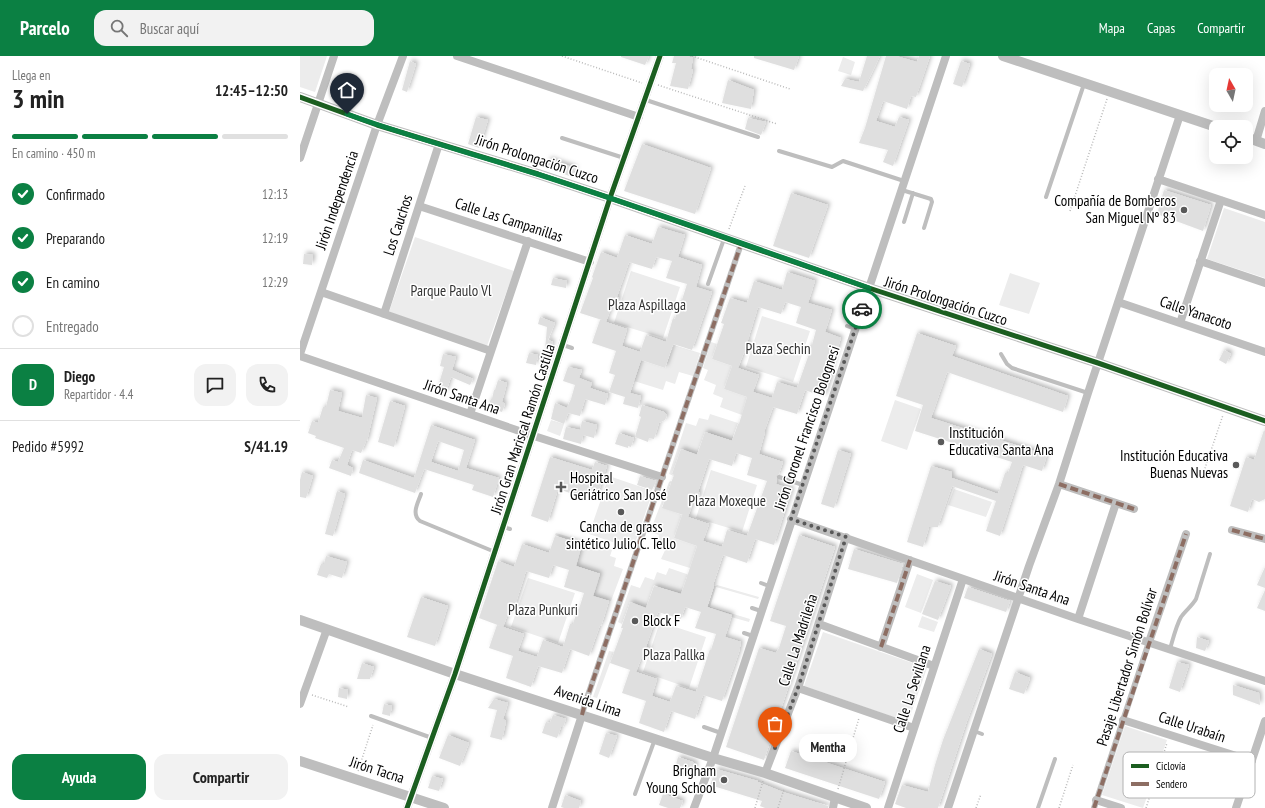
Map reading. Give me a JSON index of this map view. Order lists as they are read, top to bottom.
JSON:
{
  "streets": {
    "street": [
      "Jirón Prolongación Cuzco",
      "Jirón Independencia",
      "Calle Las Campanillas",
      "Los Cauchos",
      "Calle Yanacoto",
      "Jirón Santa Ana",
      "Jirón Coronel Francisco Bolognesi",
      "Jirón Gran Mariscal Ramón Castilla",
      "Calle La Madrileña",
      "Pasaje Libertador Simón Bolívar",
      "Calle La Sevillana",
      "Avenida Lima",
      "Calle Urabaín",
      "Jirón Tacna"
    ]
  },
  "crossings": [
    ["Jirón Prolongación Cuzco", "Jirón Independencia"],
    ["Jirón Prolongación Cuzco", "Los Cauchos"],
    ["Jirón Prolongación Cuzco", "Jirón Coronel Francisco Bolognesi"],
    ["Jirón Prolongación Cuzco", "Jirón Gran Mariscal Ramón Castilla"],
    ["Jirón Independencia", "Jirón Santa Ana"],
    ["Calle Las Campanillas", "Los Cauchos"],
    ["Calle Las Campanillas", "Jirón Gran Mariscal Ramón Castilla"],
    ["Jirón Santa Ana", "Jirón Coronel Francisco Bolognesi"],
    ["Jirón Santa Ana", "Jirón Gran Mariscal Ramón Castilla"],
    ["Jirón Santa Ana", "Calle La Madrileña"],
    ["Jirón Santa Ana", "Pasaje Libertador Simón Bolívar"],
    ["Jirón Santa Ana", "Calle La Sevillana"],
    ["Jirón Coronel Francisco Bolognesi", "Avenida Lima"],
    ["Jirón Gran Mariscal Ramón Castilla", "Avenida Lima"],
    ["Jirón Gran Mariscal Ramón Castilla", "Jirón Tacna"],
    ["Calle La Madrileña", "Avenida Lima"],
    ["Pasaje Libertador Simón Bolívar", "Calle Urabaín"]
  ],
  "parks": [
    "Parque Paulo Vl",
    "Plaza Aspillaga",
    "Plaza Sechin",
    "Plaza Moxeque",
    "Plaza Punkuri",
    "Plaza Pallka"
  ],
  "places": {
    "other": [
      "Compañía de Bomberos San Miguel Nº 83",
      "Institución Educativa Santa Ana",
      "Institución Educativa Buenas Nuevas",
      "Cancha de grass sintético Julio C. Tello",
      "Block F",
      "Mentha",
      "Brigham Young School"
    ],
    "health": ["Hospital Geriátrico San José"]
  },
  "legend": ["Ciclovía", "Sendero"],
  "north": "top",
  "page": {
    "header": "Parcelo",
    "search": "Buscar aquí",
    "nav": ["Mapa", "Capas", "Compartir"],
    "heading": ["3 min", "Llega en", "12:45–12:50"],
    "panel": [
      "Diego",
      "Repartidor · 4.4",
      "Pedido #5992",
      "S/41.19"
    ],
    "bar": "En camino · 450 m",
    "list": [
      ["Confirmado", "12:13"],
      ["Preparando", "12:19"],
      ["En camino", "12:29"],
      "Entregado"
    ],
    "round": "D",
    "bubble": "Mentha",
    "buttons": ["Ayuda", "Compartir"]
  }
}
